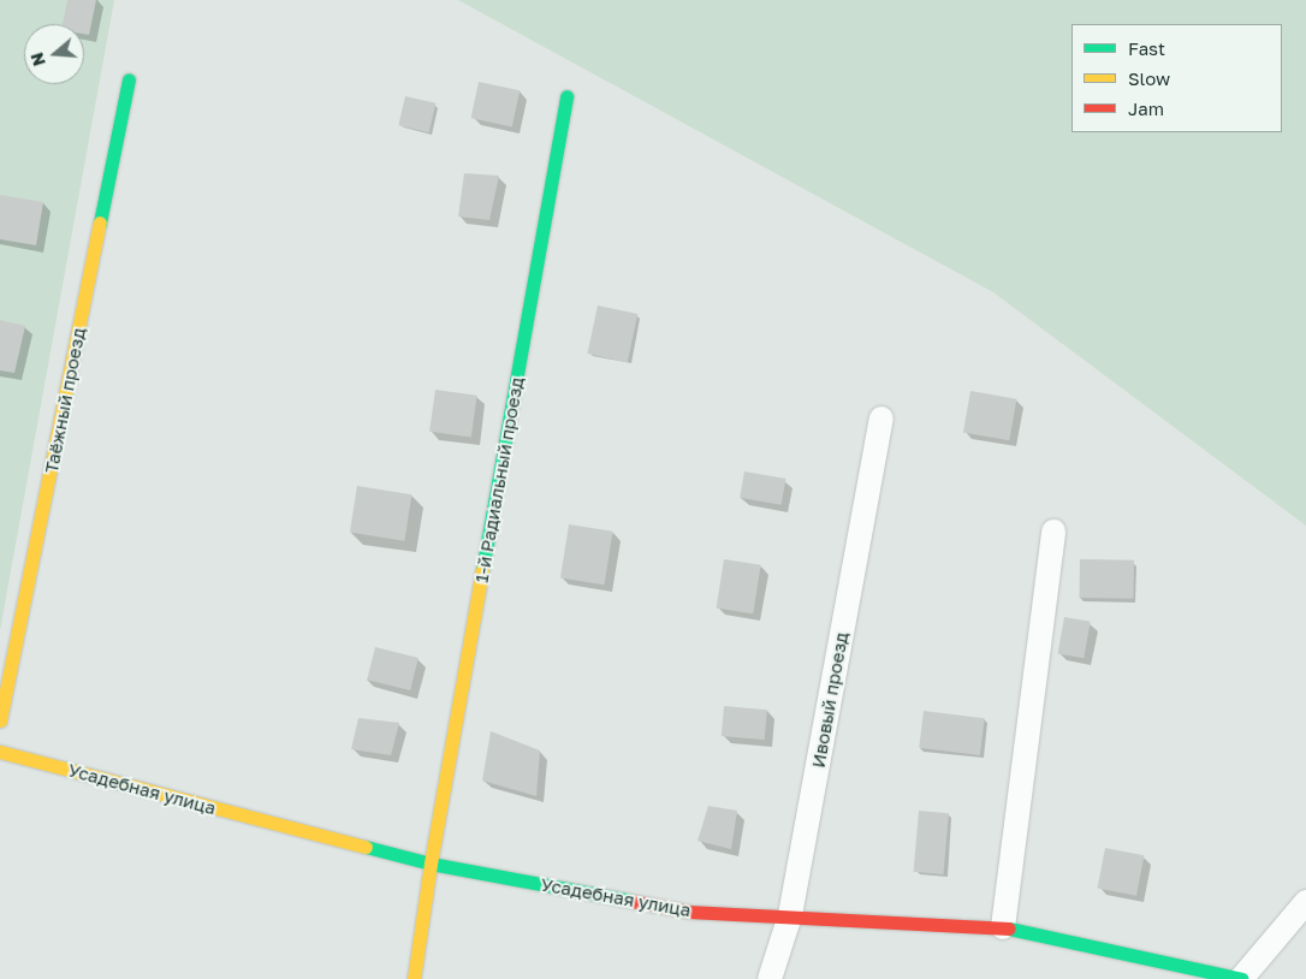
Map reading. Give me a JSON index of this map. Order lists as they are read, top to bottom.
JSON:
{
  "streets": {
    "street": [
      "Таёжный проезд",
      "1-й Радиальный проезд",
      "Ивовый проезд",
      "Усадебная улица"
    ]
  },
  "crossings": [
    ["1-й Радиальный проезд", "Усадебная улица"],
    ["Ивовый проезд", "Усадебная улица"]
  ],
  "legend": ["Fast", "Slow", "Jam"],
  "north": "left"
}
